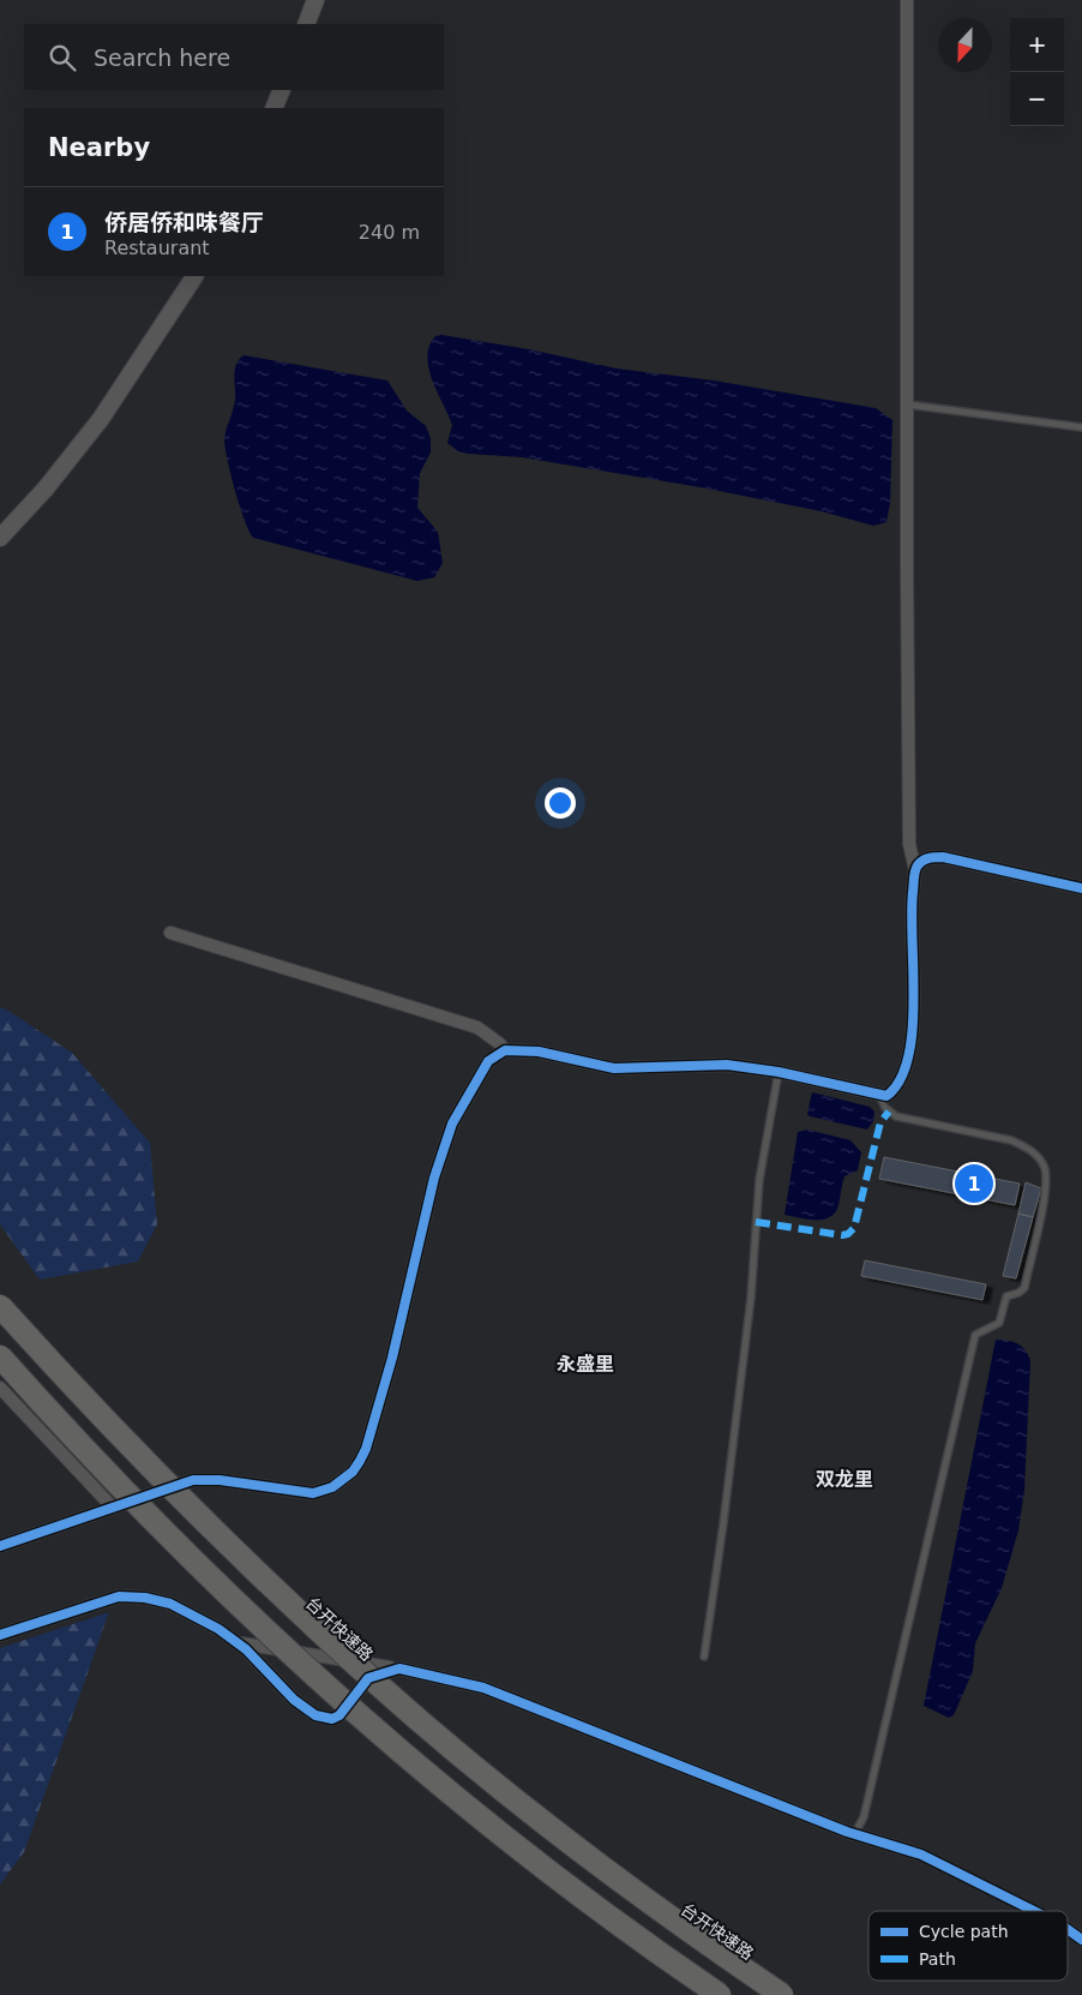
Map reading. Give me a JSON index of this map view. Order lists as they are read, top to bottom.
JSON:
{
  "streets": {
    "highway": ["台开快速路"]
  },
  "districts": ["永盛里", "双龙里"],
  "legend": ["Cycle path", "Path"],
  "north": "bottom",
  "page": {
    "map_buttons": ["+", "−"],
    "search": "Search here",
    "heading": "Nearby",
    "list": [
      {
        "mark": "1",
        "name": "侨居侨和味餐厅",
        "note": "Restaurant",
        "value": "240 m"
      }
    ],
    "pins": "1"
  }
}
